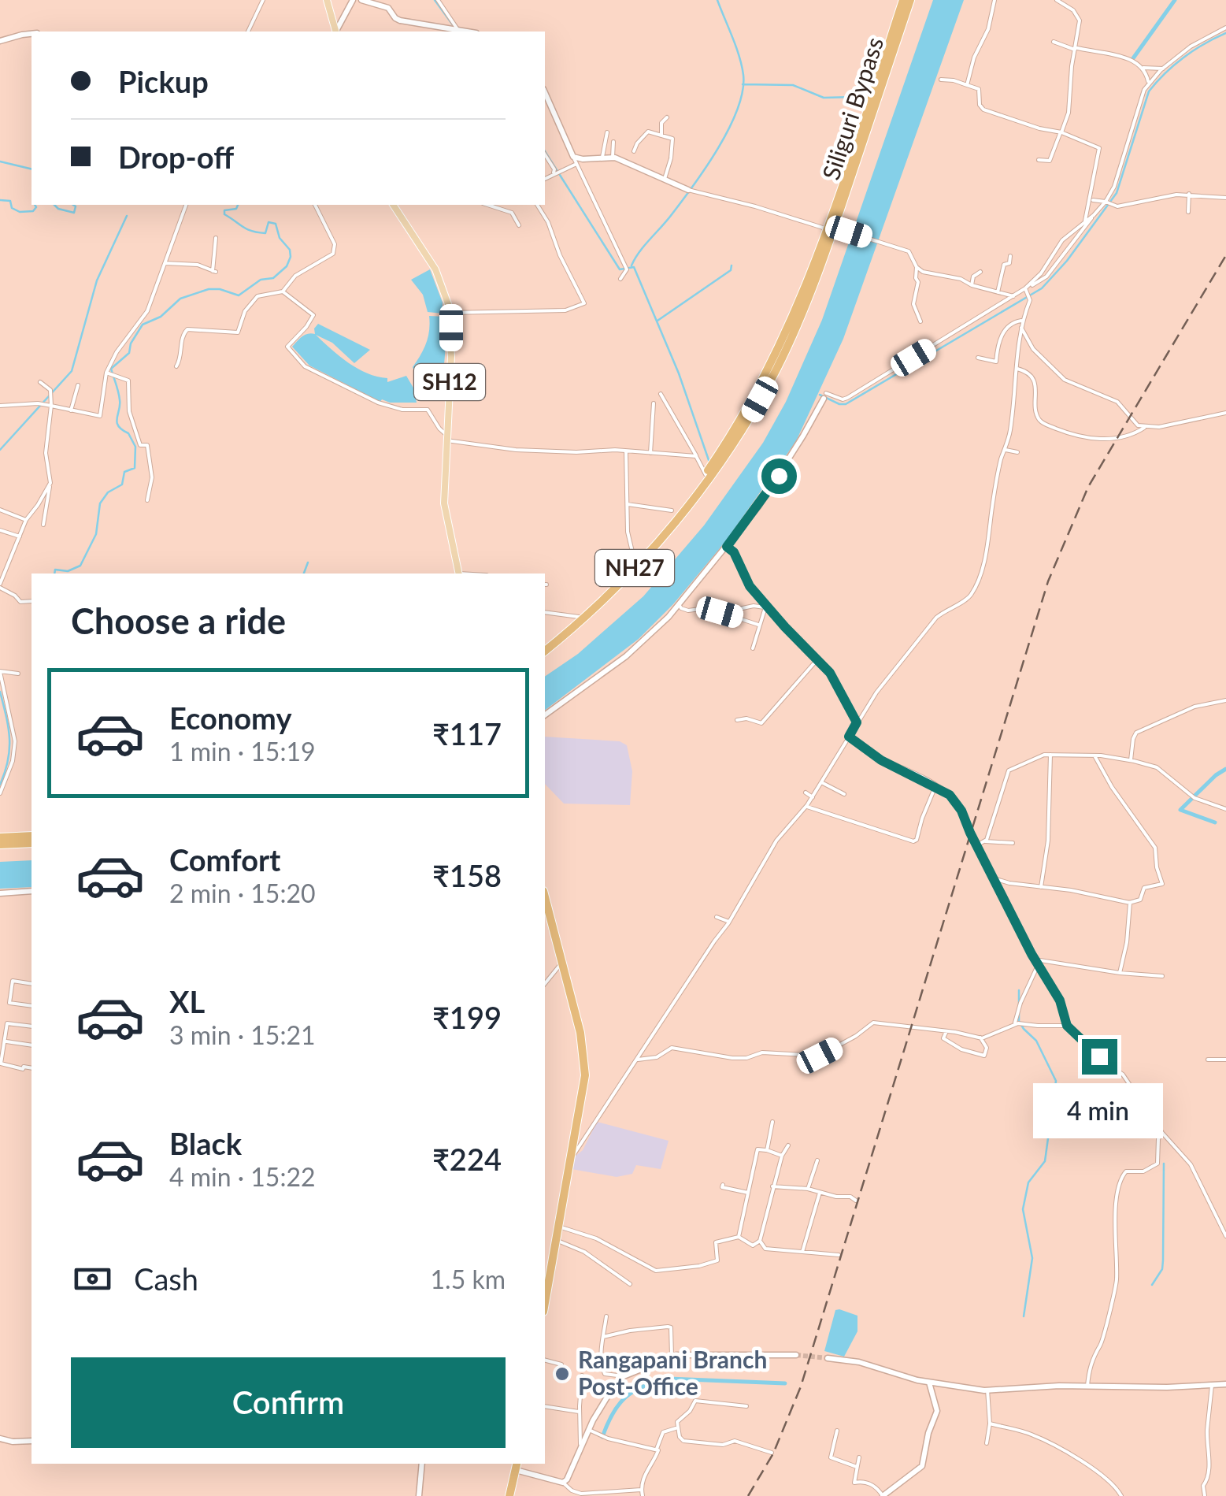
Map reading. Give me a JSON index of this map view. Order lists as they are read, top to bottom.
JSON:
{
  "streets": {
    "highway": ["Siliguri Bypass", "NH27"],
    "main road": ["SH12"]
  },
  "crossings": [
    ["Siliguri Bypass", "NH27"]
  ],
  "places": ["Rangapani Branch Post-Office"],
  "page": {
    "banner": ["Pickup", "Drop-off"],
    "heading": "Choose a ride",
    "list": [
      {
        "name": "Economy",
        "note": "1 min · 15:19",
        "value": "₹117"
      },
      {
        "name": "Comfort",
        "note": "2 min · 15:20",
        "value": "₹158"
      },
      {
        "name": "XL",
        "note": "3 min · 15:21",
        "value": "₹199"
      },
      {
        "name": "Black",
        "note": "4 min · 15:22",
        "value": "₹224"
      }
    ],
    "bubble": "4 min",
    "pay": ["Cash", "1.5 km"],
    "buttons": "Confirm"
  }
}
